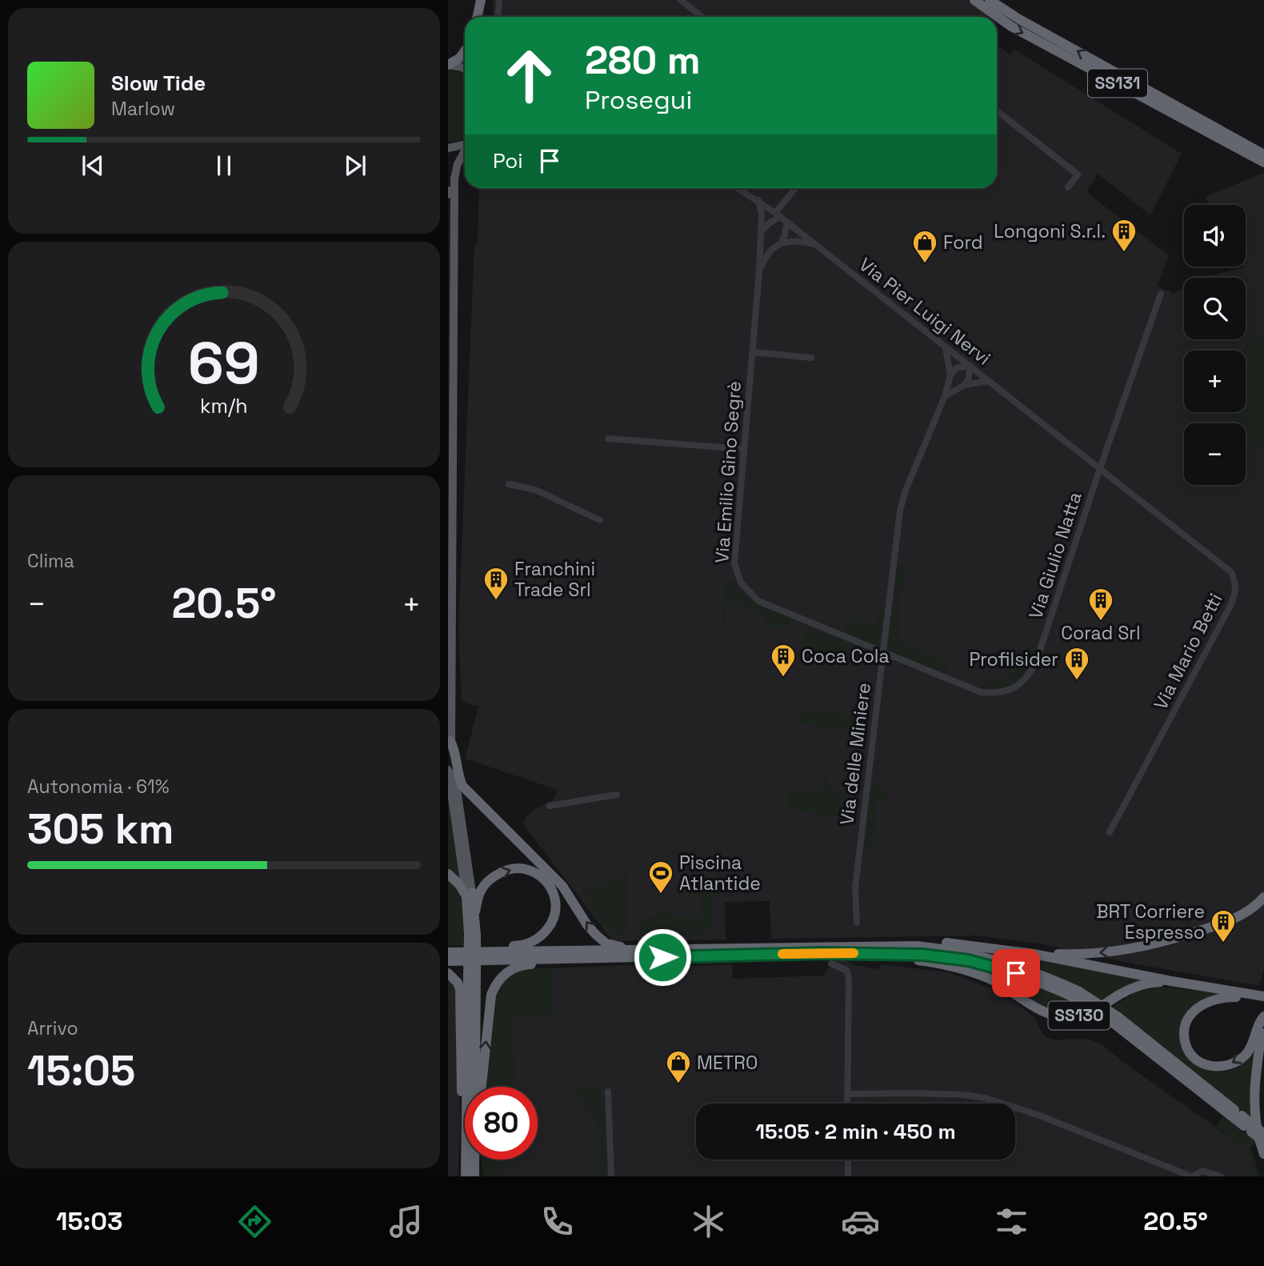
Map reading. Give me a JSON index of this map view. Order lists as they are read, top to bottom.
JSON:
{
  "streets": {
    "highway": ["SS131", "SS130"],
    "street": [
      "Via Pier Luigi Nervi",
      "Via Emilio Gino Segrè",
      "Via Giulio Natta",
      "Via Mario Betti",
      "Via delle Miniere"
    ]
  },
  "crossings": [
    ["Via Pier Luigi Nervi", "Via Emilio Gino Segrè"],
    ["Via Pier Luigi Nervi", "Via Giulio Natta"],
    ["Via Pier Luigi Nervi", "Via Mario Betti"],
    ["Via Pier Luigi Nervi", "Via delle Miniere"],
    ["Via Emilio Gino Segrè", "Via Giulio Natta"],
    ["Via Emilio Gino Segrè", "Via delle Miniere"],
    ["Via Giulio Natta", "Via Mario Betti"],
    ["Via Giulio Natta", "Via delle Miniere"]
  ],
  "places": {
    "building": [
      "Longoni S.r.l.",
      "Franchini Trade Srl",
      "Corad Srl",
      "Coca Cola",
      "Profilsider",
      "BRT Corriere Espresso"
    ],
    "shop": ["Ford", "METRO"],
    "sports": ["Piscina Atlantide"]
  },
  "page": {
    "turn": ["280 m", "Prosegui"],
    "song": ["Slow Tide", "Marlow"],
    "then": "Poi",
    "map_buttons": ["+", "−"],
    "tile": [
      "Clima",
      ["Autonomia · 61%", "305 km"],
      ["Arrivo", "15:05"]
    ],
    "heat": ["−", "20.5°", "+"],
    "limit": "80",
    "trip": "15:05 · 2 min · 450 m",
    "tabs": ["15:03", "20.5°"],
    "gauge": ["69", "km/h"]
  }
}
